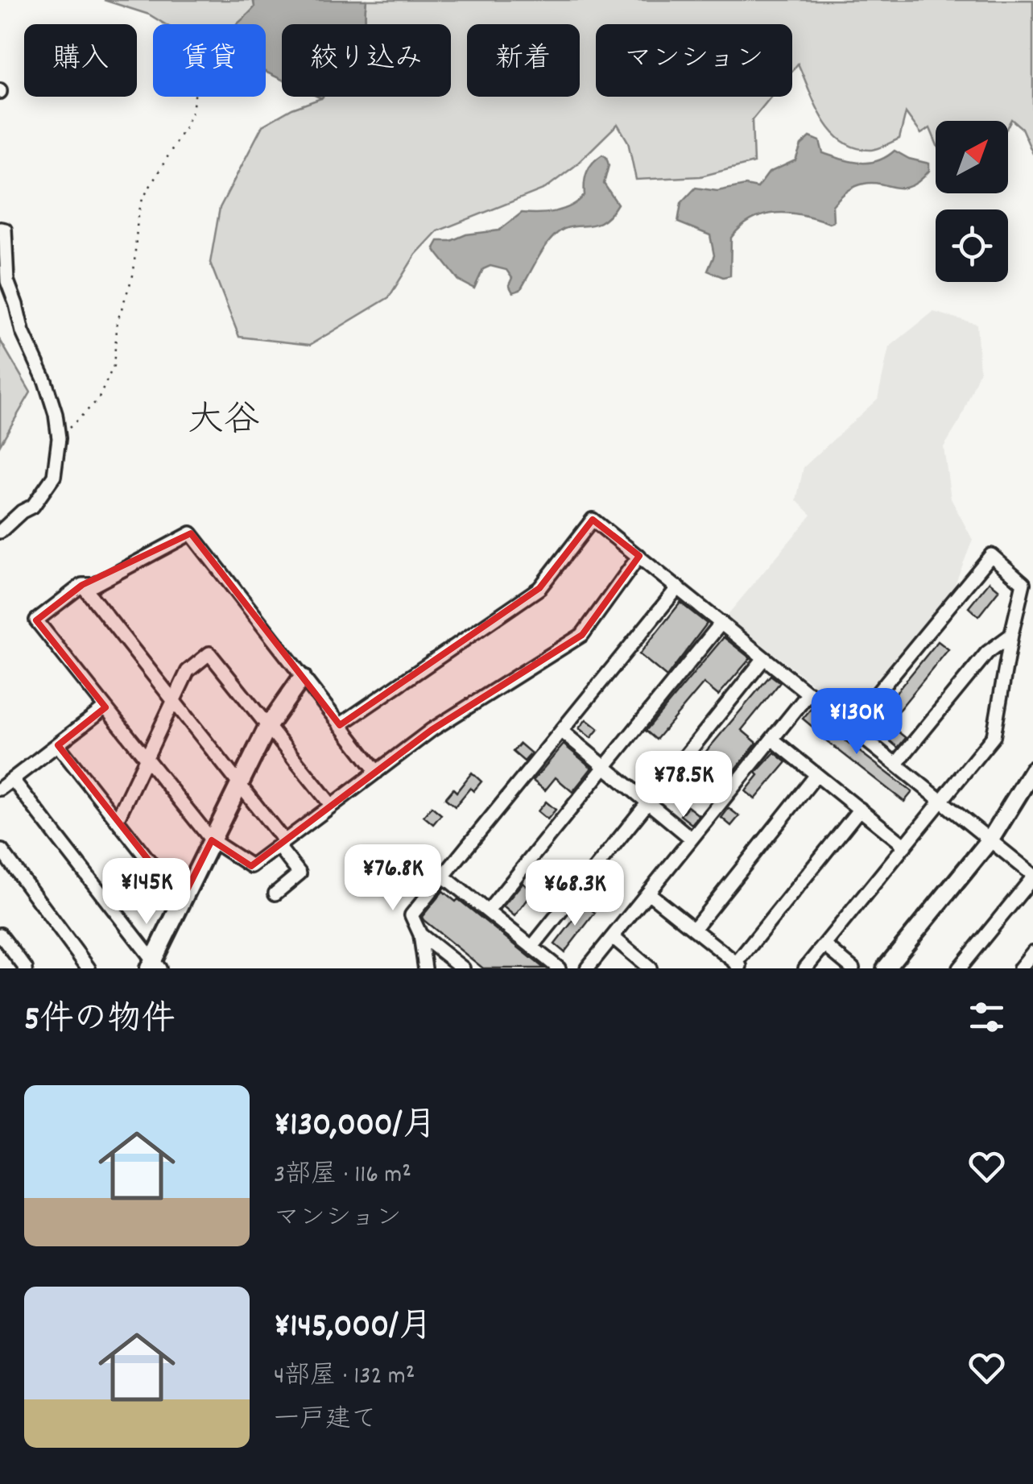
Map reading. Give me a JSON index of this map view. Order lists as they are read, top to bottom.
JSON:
{
  "districts": ["大谷"],
  "north": "top right",
  "page": {
    "chip": [
      "購入",
      "賃貸",
      "絞り込み",
      "新着",
      "マンション"
    ],
    "price": [
      "¥130K",
      "¥78.5K",
      "¥76.8K",
      "¥145K",
      "¥68.3K"
    ],
    "heading": "5件の物件",
    "list": [
      {
        "name": "¥130,000/月",
        "note": "3部屋 · 116 m² · マンション"
      },
      {
        "name": "¥145,000/月",
        "note": "4部屋 · 132 m² · 一戸建て"
      }
    ]
  }
}
